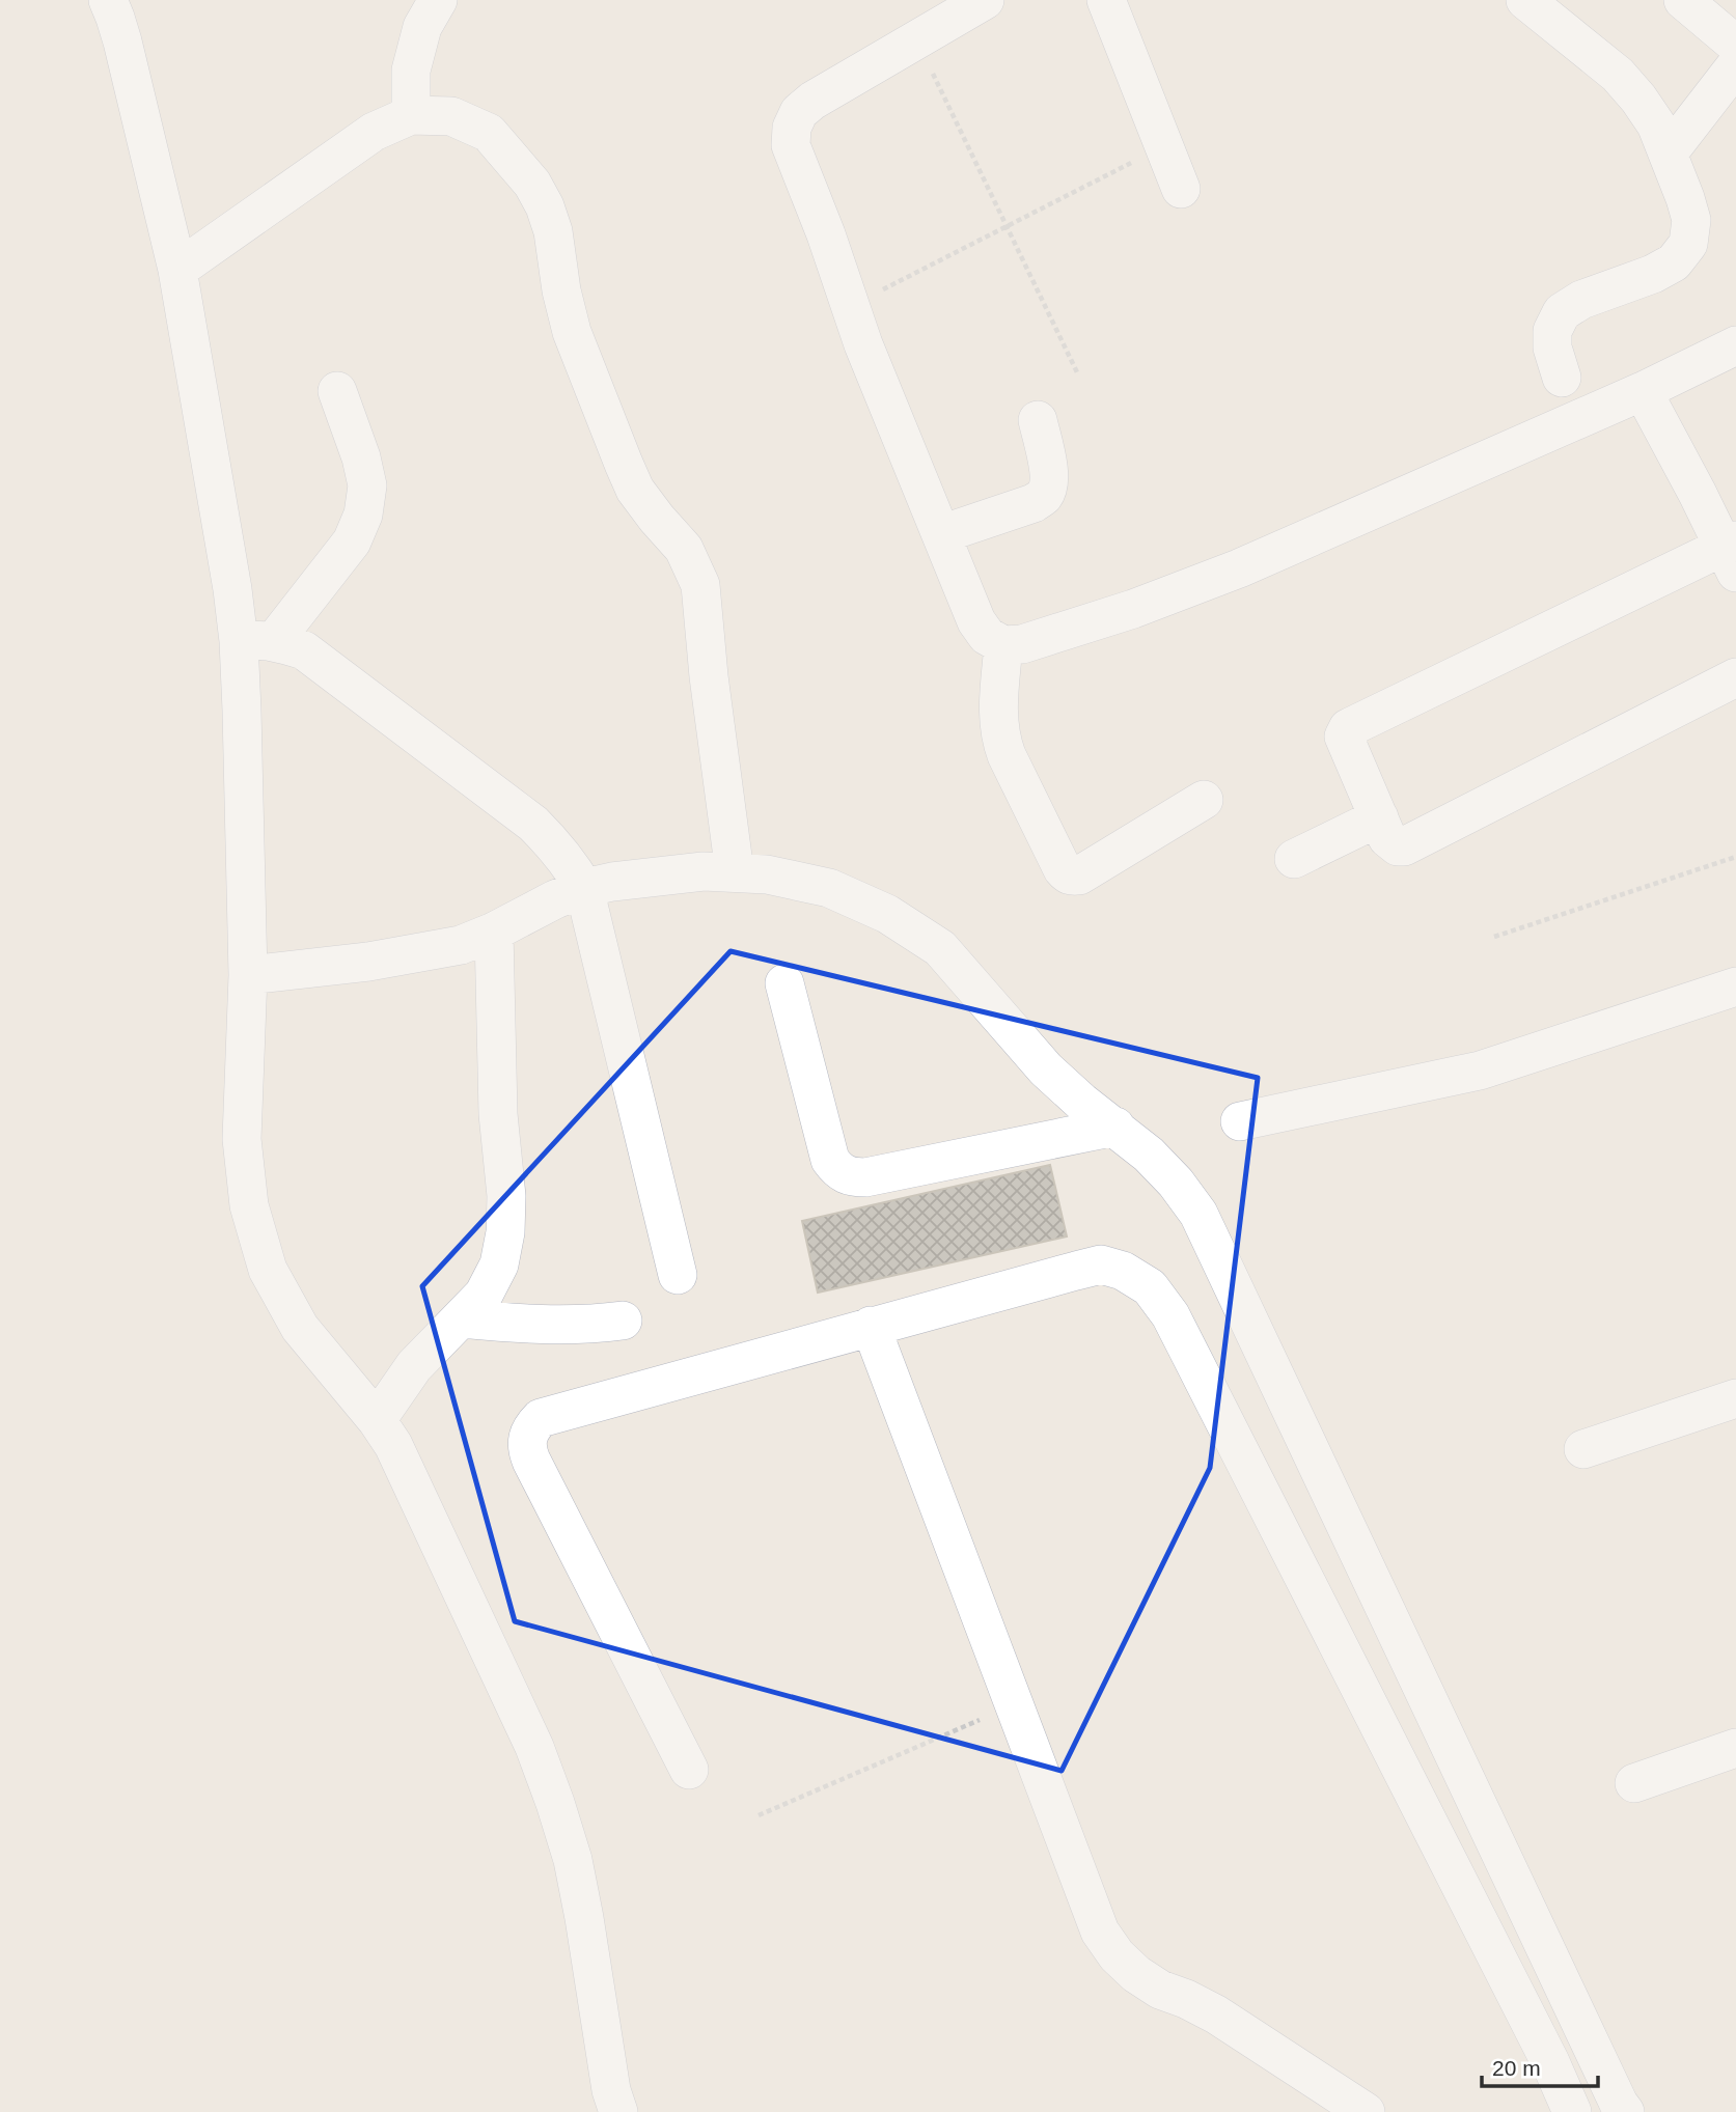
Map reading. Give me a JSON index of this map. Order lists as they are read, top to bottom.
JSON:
{
  "scale_bar": "20 m"
}
